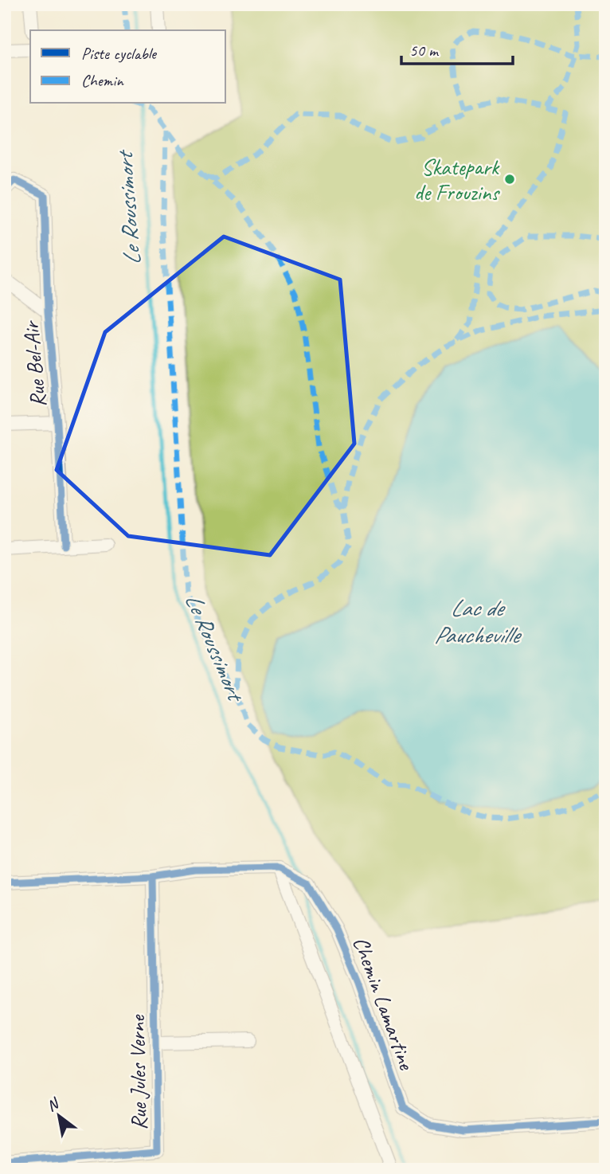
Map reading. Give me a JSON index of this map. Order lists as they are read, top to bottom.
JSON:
{
  "streets": {
    "street": ["Rue Bel-Air", "Chemin Lamartine", "Rue Jules Verne"]
  },
  "crossings": [
    ["Chemin Lamartine", "Rue Jules Verne"]
  ],
  "water": ["Le Roussimort", "Lac de Paucheville"],
  "places": ["Skatepark de Frouzins"],
  "legend": ["Piste cyclable", "Chemin"],
  "scale_bar": "50 m",
  "north": "top left"
}
